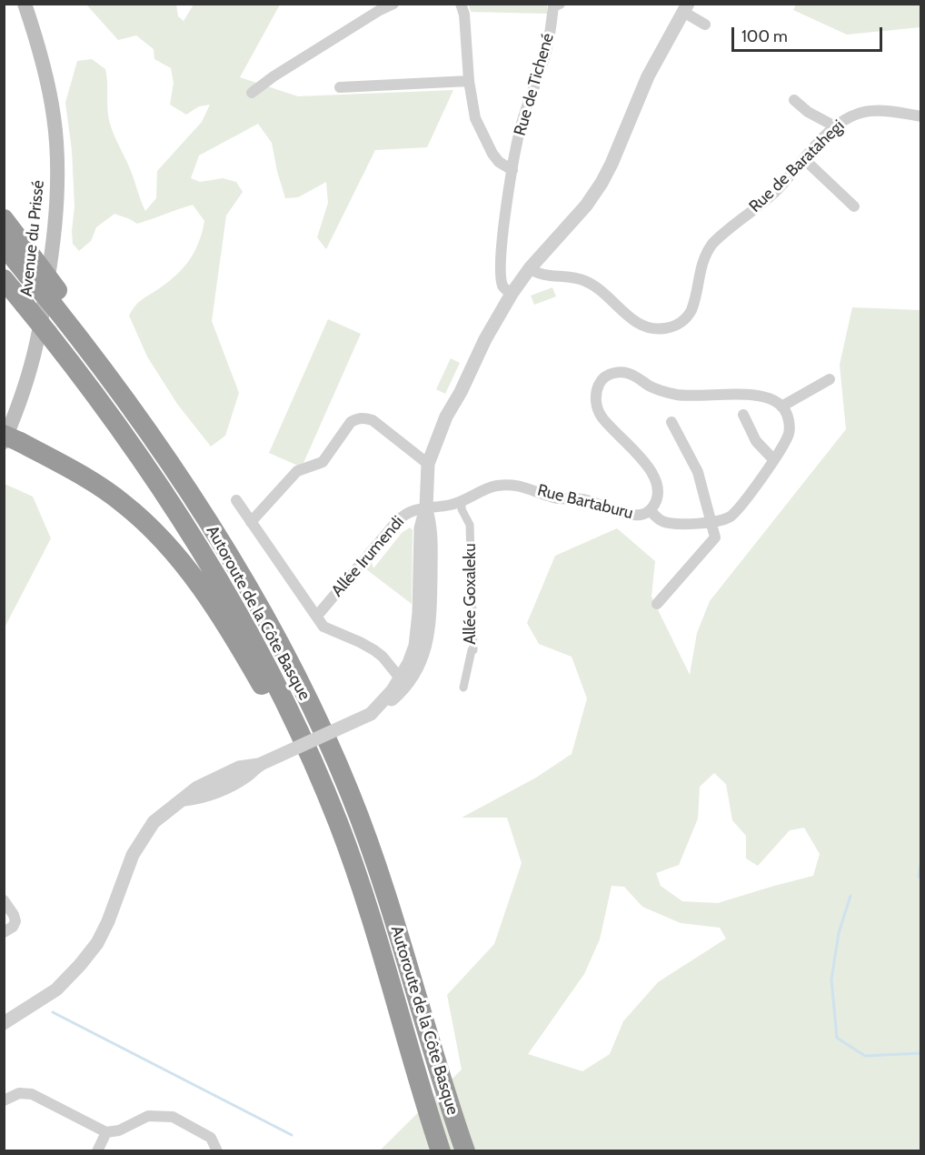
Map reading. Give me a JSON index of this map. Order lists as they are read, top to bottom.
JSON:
{
  "streets": {
    "highway": ["Autoroute de la Côte Basque"],
    "main road": ["Avenue du Prissé"],
    "street": [
      "Rue de Tichené",
      "Rue de Baratahegi",
      "Rue Bartaburu",
      "Allée Irumendi",
      "Allée Goxaleku"
    ]
  },
  "crossings": [
    ["Rue Bartaburu", "Allée Irumendi"],
    ["Rue Bartaburu", "Allée Goxaleku"]
  ],
  "scale_bar": "100 m"
}
